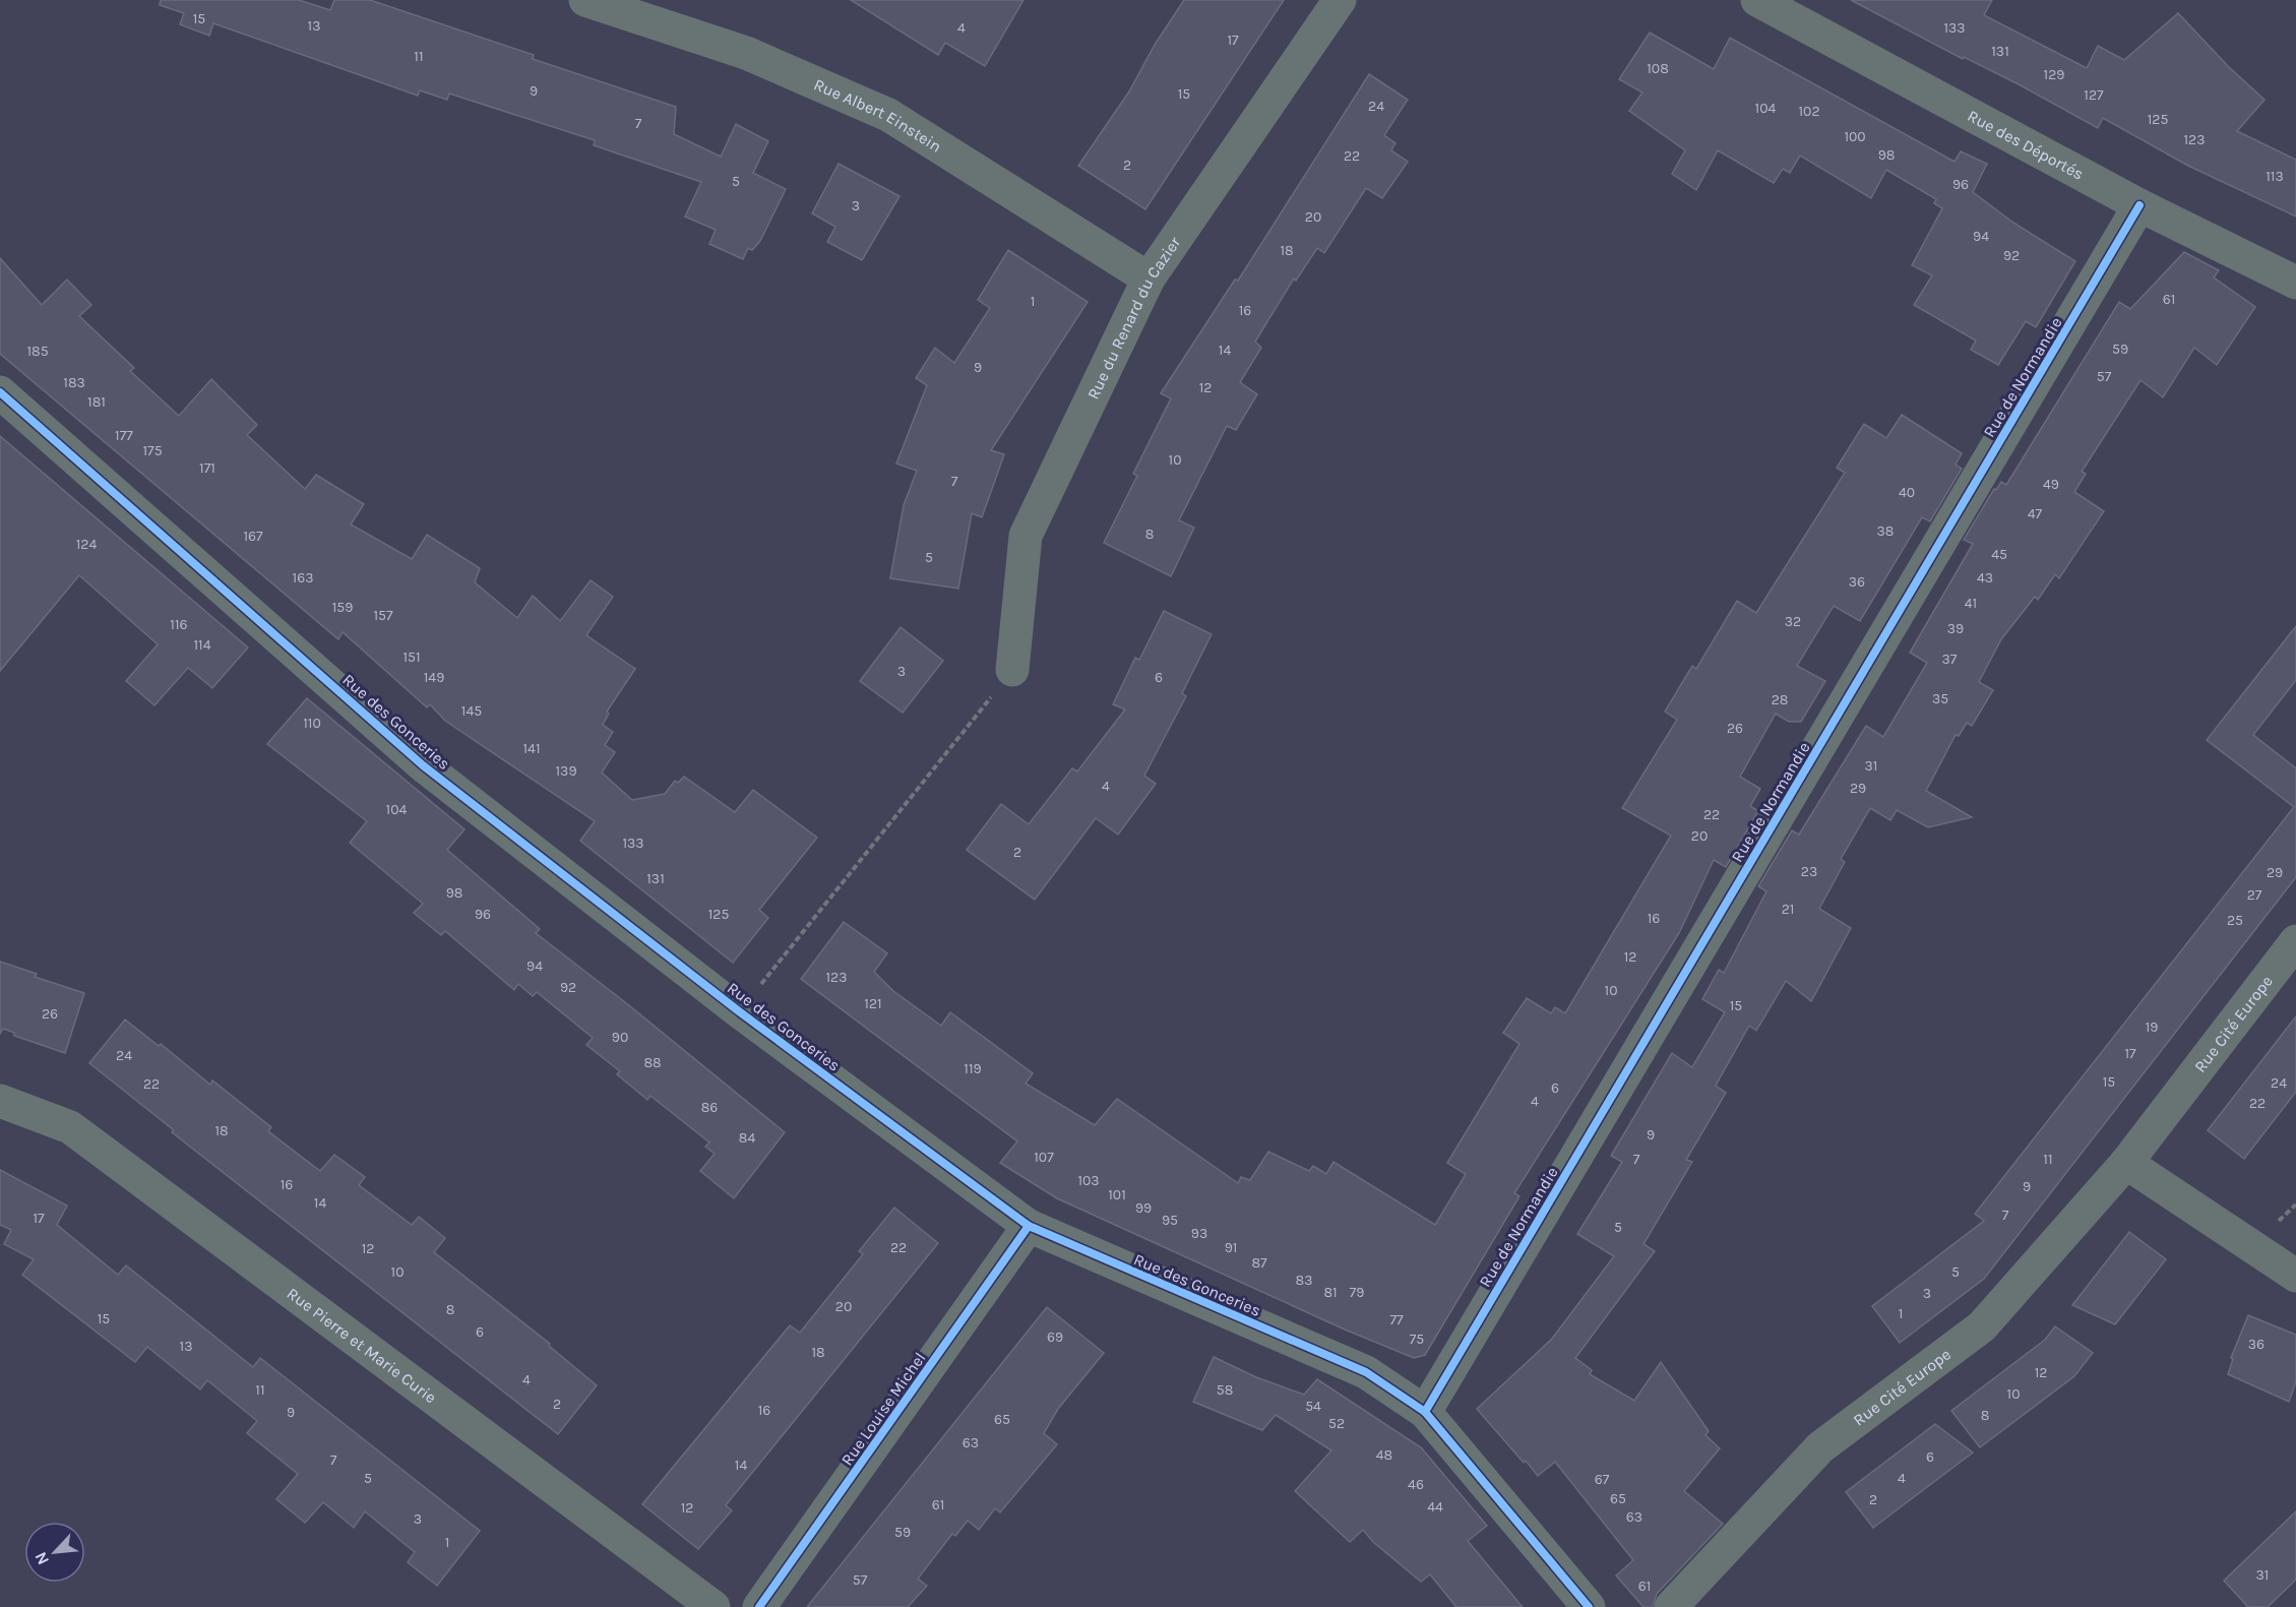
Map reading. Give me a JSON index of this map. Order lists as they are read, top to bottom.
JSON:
{
  "streets": {
    "street": [
      "Rue Albert Einstein",
      "Rue des Déportés",
      "Rue du Renard du Cazier",
      "Rue de Normandie",
      "Rue des Gonceries",
      "Rue Cité Europe",
      "Rue Pierre et Marie Curie",
      "Rue Louise Michel"
    ]
  },
  "crossings": [
    ["Rue Albert Einstein", "Rue du Renard du Cazier"],
    ["Rue des Déportés", "Rue de Normandie"],
    ["Rue de Normandie", "Rue des Gonceries"],
    ["Rue des Gonceries", "Rue Louise Michel"]
  ],
  "house_numbers": [
    "15",
    "13",
    "4",
    "133",
    "17",
    "131",
    "11",
    "108",
    "129",
    "9",
    "15",
    "127",
    "24",
    "104",
    "102",
    "125",
    "7",
    "100",
    "123",
    "98",
    "22",
    "2",
    "113",
    "5",
    "96",
    "3",
    "20",
    "94",
    "18",
    "92",
    "61",
    "1",
    "16",
    "59",
    "14",
    "185",
    "9",
    "57",
    "183",
    "12",
    "181",
    "177",
    "175",
    "10",
    "171",
    "7",
    "49",
    "40",
    "47",
    "38",
    "8",
    "167",
    "124",
    "45",
    "5",
    "163",
    "43",
    "36",
    "41",
    "159",
    "157",
    "32",
    "116",
    "39",
    "114",
    "151",
    "37",
    "3",
    "149",
    "6",
    "35",
    "28",
    "145",
    "110",
    "26",
    "141",
    "31",
    "139",
    "4",
    "29",
    "104",
    "22",
    "20",
    "133",
    "2",
    "23",
    "29",
    "131",
    "98",
    "27",
    "21",
    "96",
    "125",
    "16",
    "25",
    "12",
    "94",
    "123",
    "92",
    "10",
    "121",
    "15",
    "26",
    "19",
    "90",
    "17",
    "24",
    "88",
    "119",
    "15",
    "24",
    "22",
    "6",
    "4",
    "22",
    "86",
    "18",
    "9",
    "84",
    "107",
    "7",
    "11",
    "103",
    "16",
    "9",
    "101",
    "14",
    "99",
    "7",
    "17",
    "95",
    "5",
    "93",
    "22",
    "91",
    "12",
    "87",
    "10",
    "5",
    "83",
    "81",
    "79",
    "3",
    "20",
    "8",
    "1",
    "15",
    "77",
    "6",
    "69",
    "75",
    "36",
    "13",
    "18",
    "12",
    "4",
    "11",
    "58",
    "10",
    "2",
    "54",
    "16",
    "9",
    "8",
    "65",
    "52",
    "63",
    "48",
    "6",
    "7",
    "14",
    "5",
    "4",
    "67",
    "46",
    "65",
    "2",
    "61",
    "44",
    "12",
    "63",
    "3",
    "59",
    "1",
    "31",
    "57",
    "61"
  ],
  "north": "bottom left"
}
